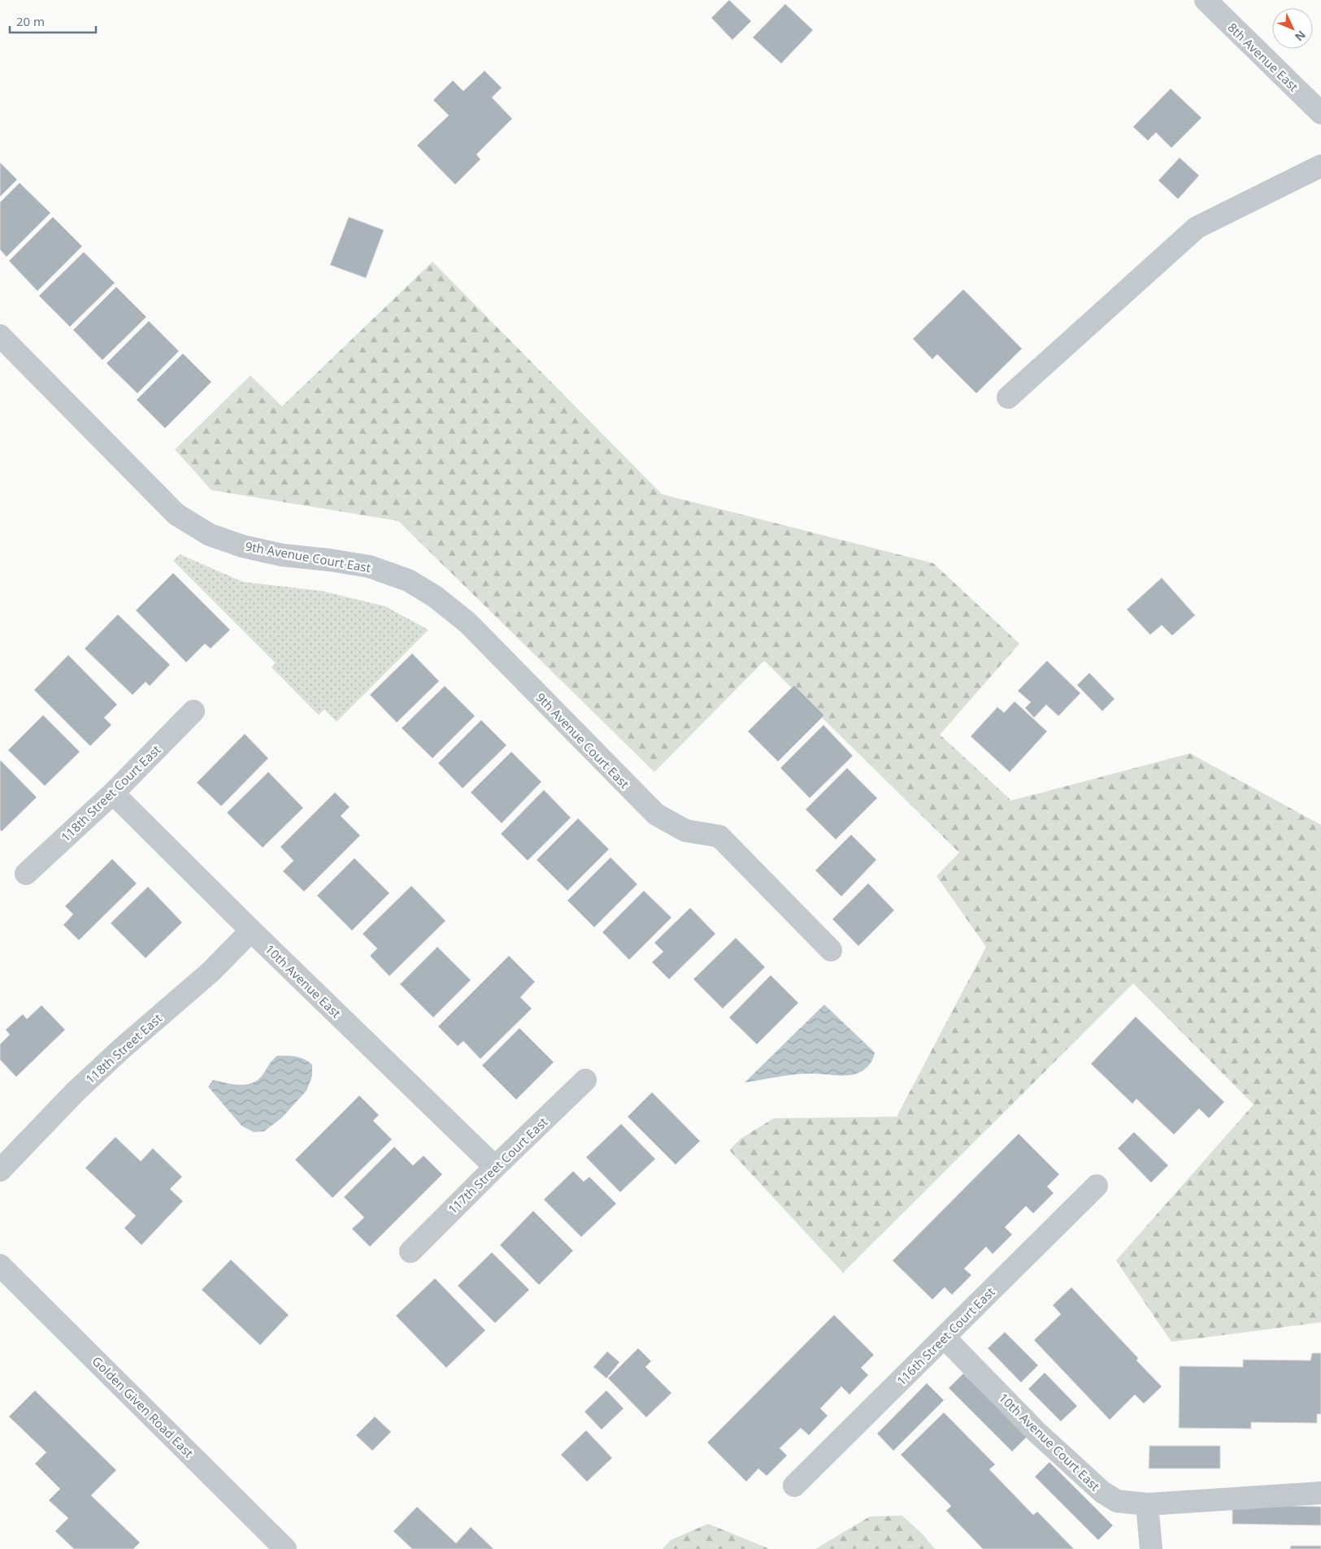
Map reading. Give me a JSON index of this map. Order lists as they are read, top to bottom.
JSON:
{
  "streets": {
    "street": [
      "8th Avenue East",
      "9th Avenue Court East",
      "118th Street Court East",
      "10th Avenue East",
      "118th Street East",
      "117th Street Court East",
      "116th Street Court East",
      "Golden Given Road East",
      "10th Avenue Court East"
    ]
  },
  "crossings": [
    ["118th Street Court East", "10th Avenue East"],
    ["10th Avenue East", "118th Street East"],
    ["10th Avenue East", "117th Street Court East"],
    ["116th Street Court East", "10th Avenue Court East"]
  ],
  "scale_bar": "20 m",
  "north": "bottom right"
}
